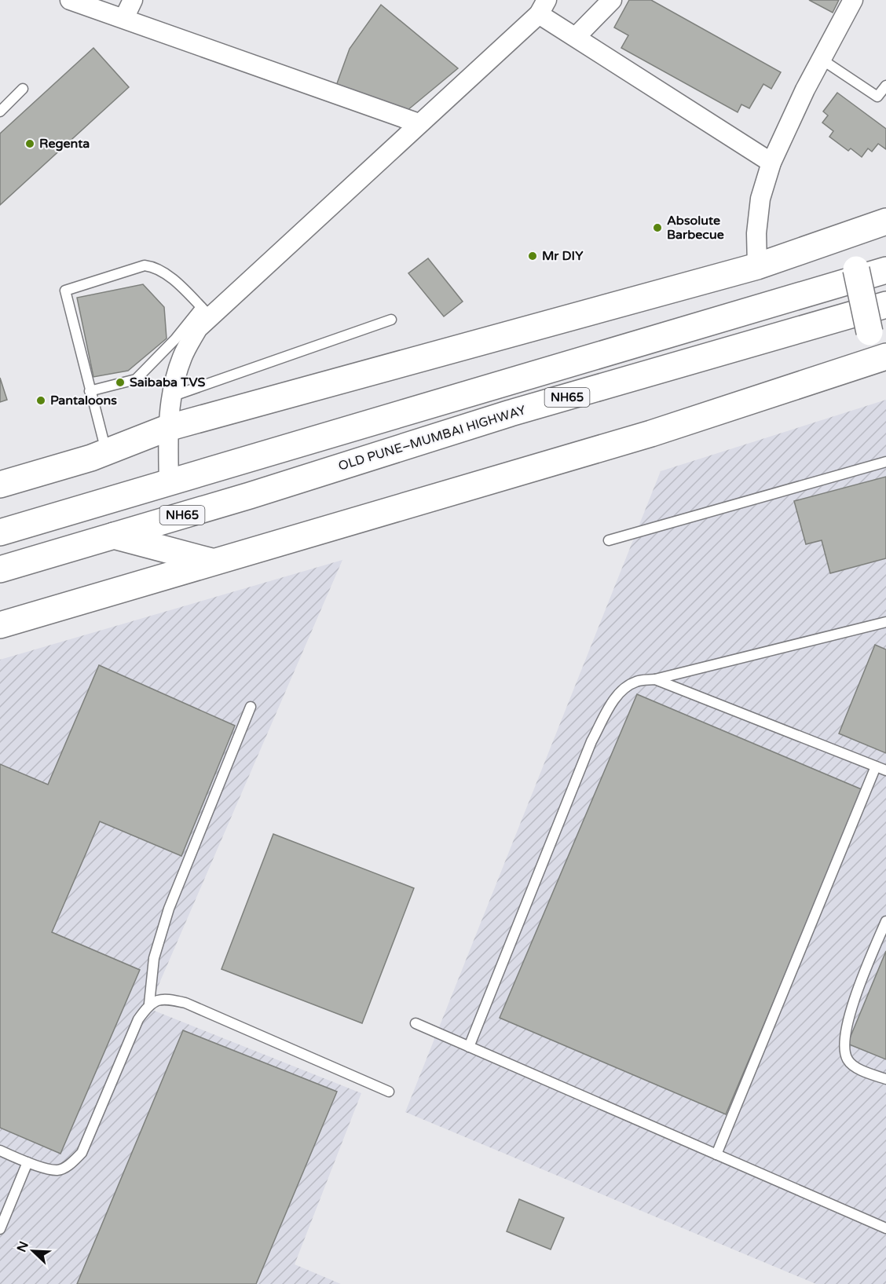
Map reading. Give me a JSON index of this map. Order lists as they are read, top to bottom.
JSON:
{
  "streets": {
    "main road": ["NH65", "OLD PUNE–MUMBAI HIGHWAY"]
  },
  "crossings": [
    ["NH65", "OLD PUNE–MUMBAI HIGHWAY"]
  ],
  "places": [
    "Regenta",
    "Absolute Barbecue",
    "Mr DIY",
    "Saibaba TVS",
    "Pantaloons"
  ],
  "north": "top left"
}
